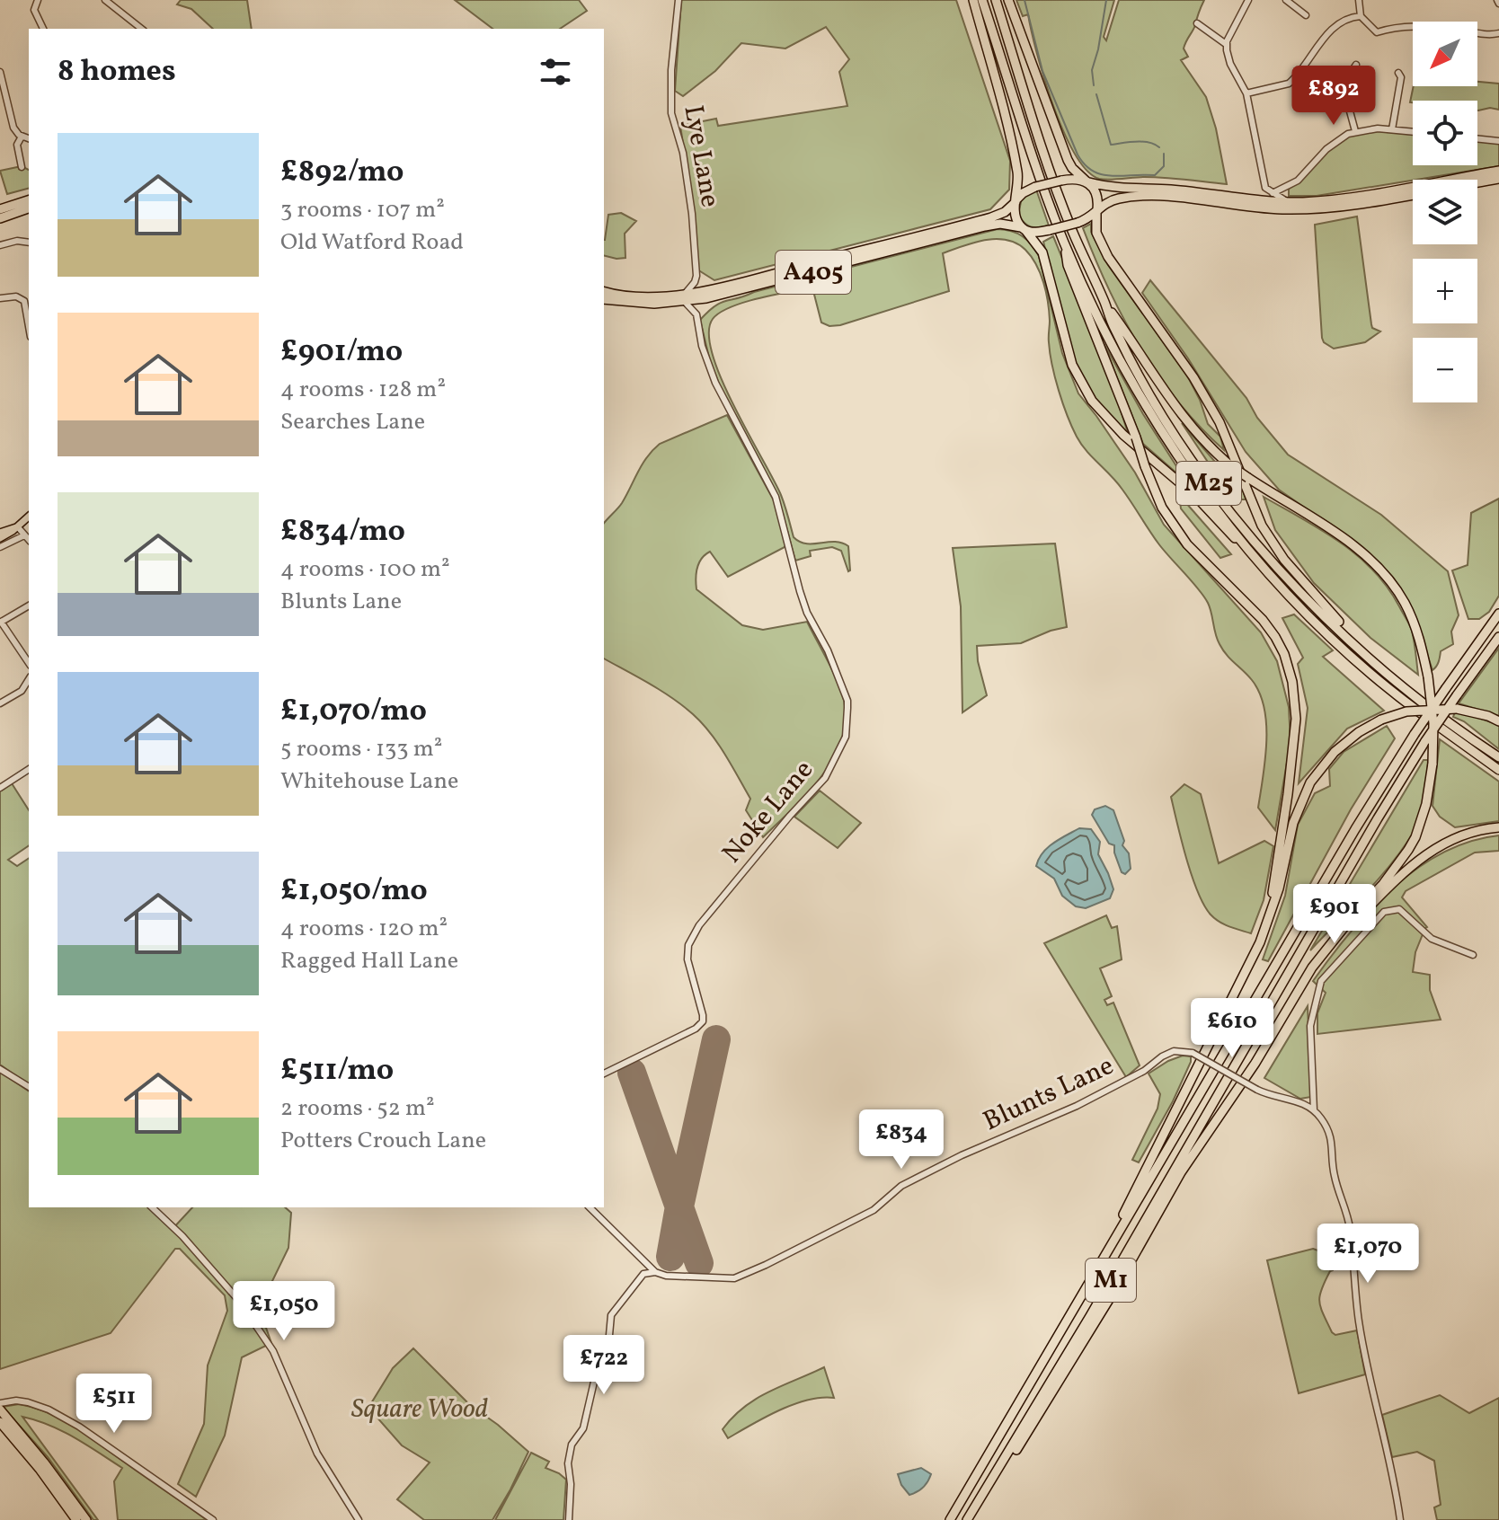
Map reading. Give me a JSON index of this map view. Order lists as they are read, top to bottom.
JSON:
{
  "streets": {
    "highway": ["A405", "M25", "M1"],
    "street": ["Lye Lane", "Noke Lane", "Blunts Lane"]
  },
  "crossings": [
    ["A405", "M25"]
  ],
  "parks": ["Square Wood"],
  "north": "bottom left",
  "page": {
    "map_buttons": ["+", "−"],
    "heading": "8 homes",
    "price": [
      "£892",
      "£901",
      "£610",
      "£834",
      "£1,070",
      "£1,050",
      "£722",
      "£511"
    ],
    "list": [
      {
        "name": "£892/mo",
        "note": "3 rooms · 107 m² · Old Watford Road"
      },
      {
        "name": "£901/mo",
        "note": "4 rooms · 128 m² · Searches Lane"
      },
      {
        "name": "£834/mo",
        "note": "4 rooms · 100 m² · Blunts Lane"
      },
      {
        "name": "£1,070/mo",
        "note": "5 rooms · 133 m² · Whitehouse Lane"
      },
      {
        "name": "£1,050/mo",
        "note": "4 rooms · 120 m² · Ragged Hall Lane"
      },
      {
        "name": "£511/mo",
        "note": "2 rooms · 52 m² · Potters Crouch Lane"
      }
    ]
  }
}
